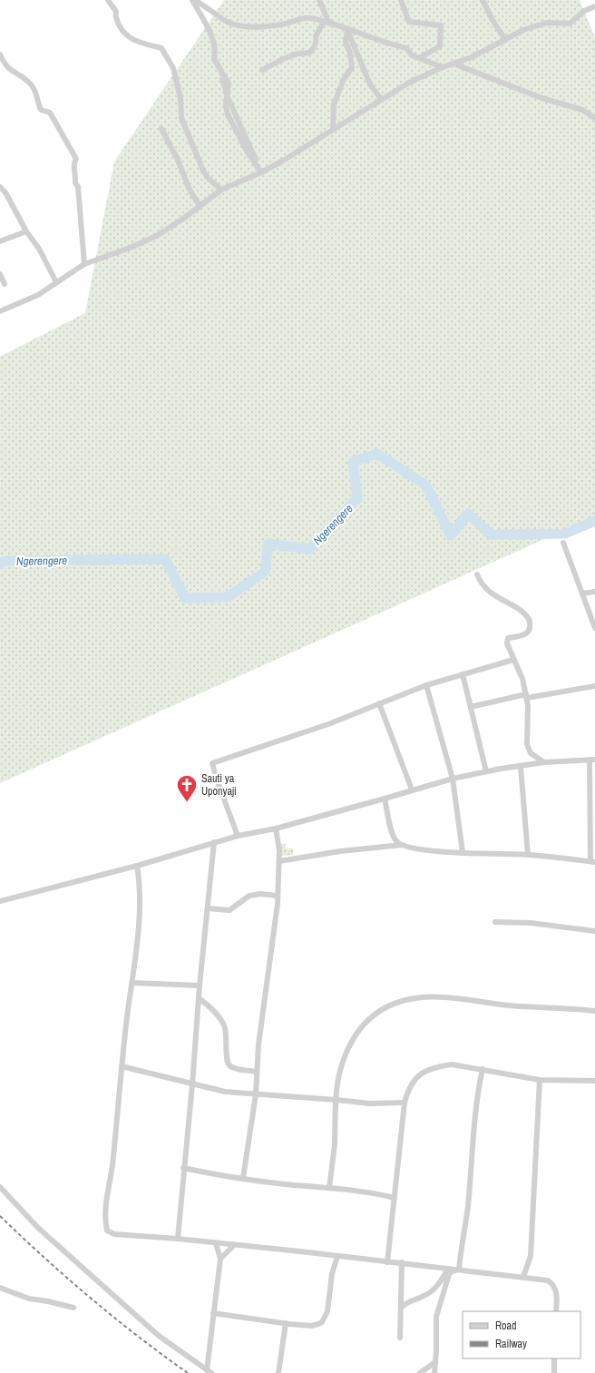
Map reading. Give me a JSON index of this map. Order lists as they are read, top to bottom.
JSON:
{
  "water": ["Ngerengere"],
  "places": {
    "church": ["Sauti ya Uponyaji"]
  },
  "legend": ["Road", "Railway"]
}
